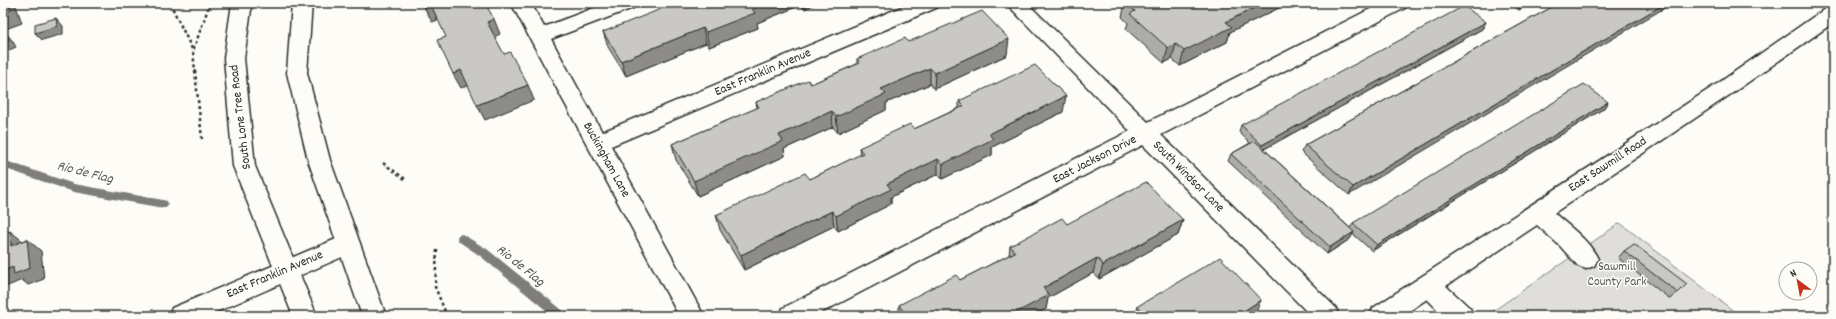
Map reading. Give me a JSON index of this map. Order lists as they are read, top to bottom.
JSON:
{
  "streets": {
    "street": [
      "East Franklin Avenue",
      "South Lone Tree Road",
      "Buckingham Lane",
      "East Jackson Drive",
      "East Sawmill Road",
      "South Windsor Lane"
    ]
  },
  "crossings": [
    ["East Franklin Avenue", "South Lone Tree Road"],
    ["East Franklin Avenue", "Buckingham Lane"],
    ["East Jackson Drive", "South Windsor Lane"]
  ],
  "water": ["Rio de Flag"],
  "parks": ["Sawmill County Park"],
  "north": "top left"
}
